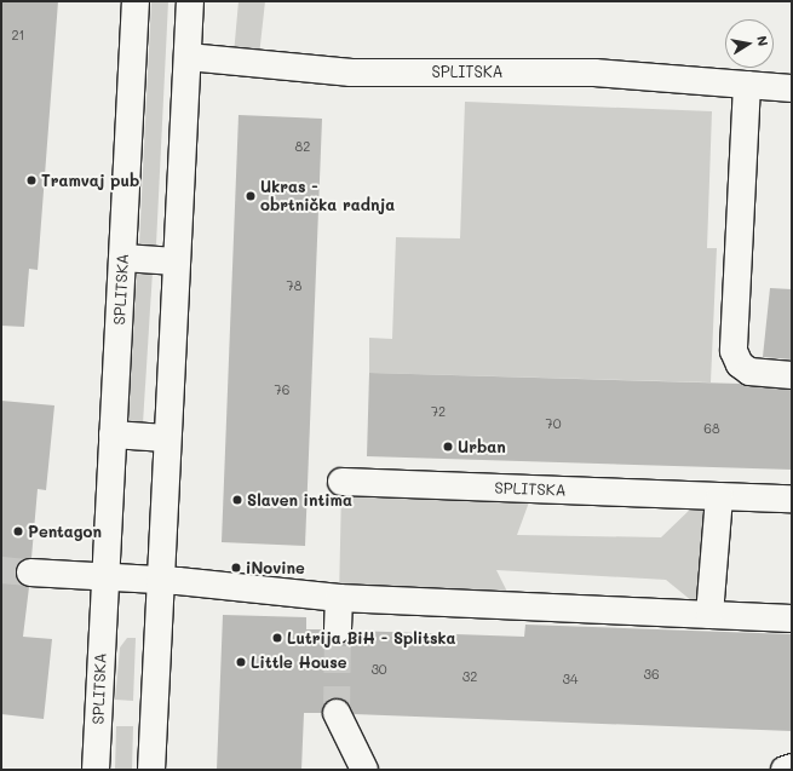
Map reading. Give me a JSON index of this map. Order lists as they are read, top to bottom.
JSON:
{
  "streets": {
    "street": ["SPLITSKA"]
  },
  "places": [
    "Tramvaj pub",
    "Ukras - obrtnička radnja",
    "Urban",
    "Slaven intima",
    "Pentagon",
    "iNovine",
    "Lutrija BiH - Splitska",
    "Little House"
  ],
  "house_numbers": [
    "21",
    "82",
    "78",
    "76",
    "72",
    "70",
    "68",
    "30",
    "36",
    "32",
    "34"
  ],
  "north": "right"
}
